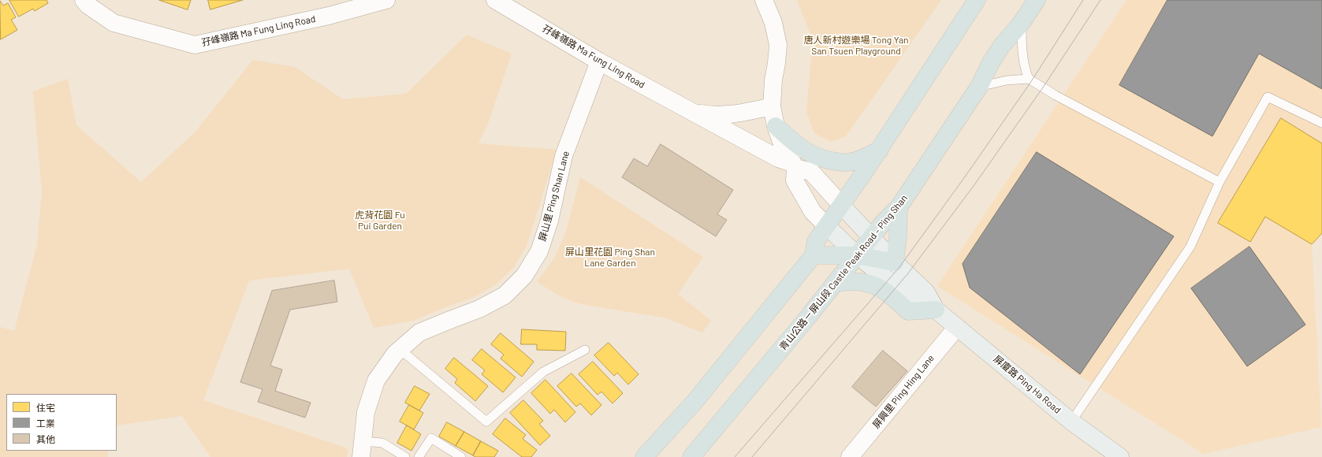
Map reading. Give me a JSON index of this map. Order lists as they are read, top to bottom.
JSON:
{
  "streets": {
    "main road": ["青山公路－屏山段 Castle Peak Road – Ping Shan"],
    "street": [
      "孖峰嶺路 Ma Fung Ling Road",
      "屏山里 Ping Shan Lane",
      "屏廈路 Ping Ha Road",
      "屏興里 Ping Hing Lane"
    ]
  },
  "crossings": [
    ["孖峰嶺路 Ma Fung Ling Road", "屏山里 Ping Shan Lane"],
    ["孖峰嶺路 Ma Fung Ling Road", "屏廈路 Ping Ha Road"],
    ["青山公路－屏山段 Castle Peak Road – Ping Shan", "屏廈路 Ping Ha Road"],
    ["屏廈路 Ping Ha Road", "屏興里 Ping Hing Lane"]
  ],
  "parks": ["唐人新村遊樂場 Tong Yan San Tsuen Playground", "虎背花園 Fu Pui Garden", "屏山里花園 Ping Shan Lane Garden"],
  "legend": ["住宅", "工業", "其他"]
}
